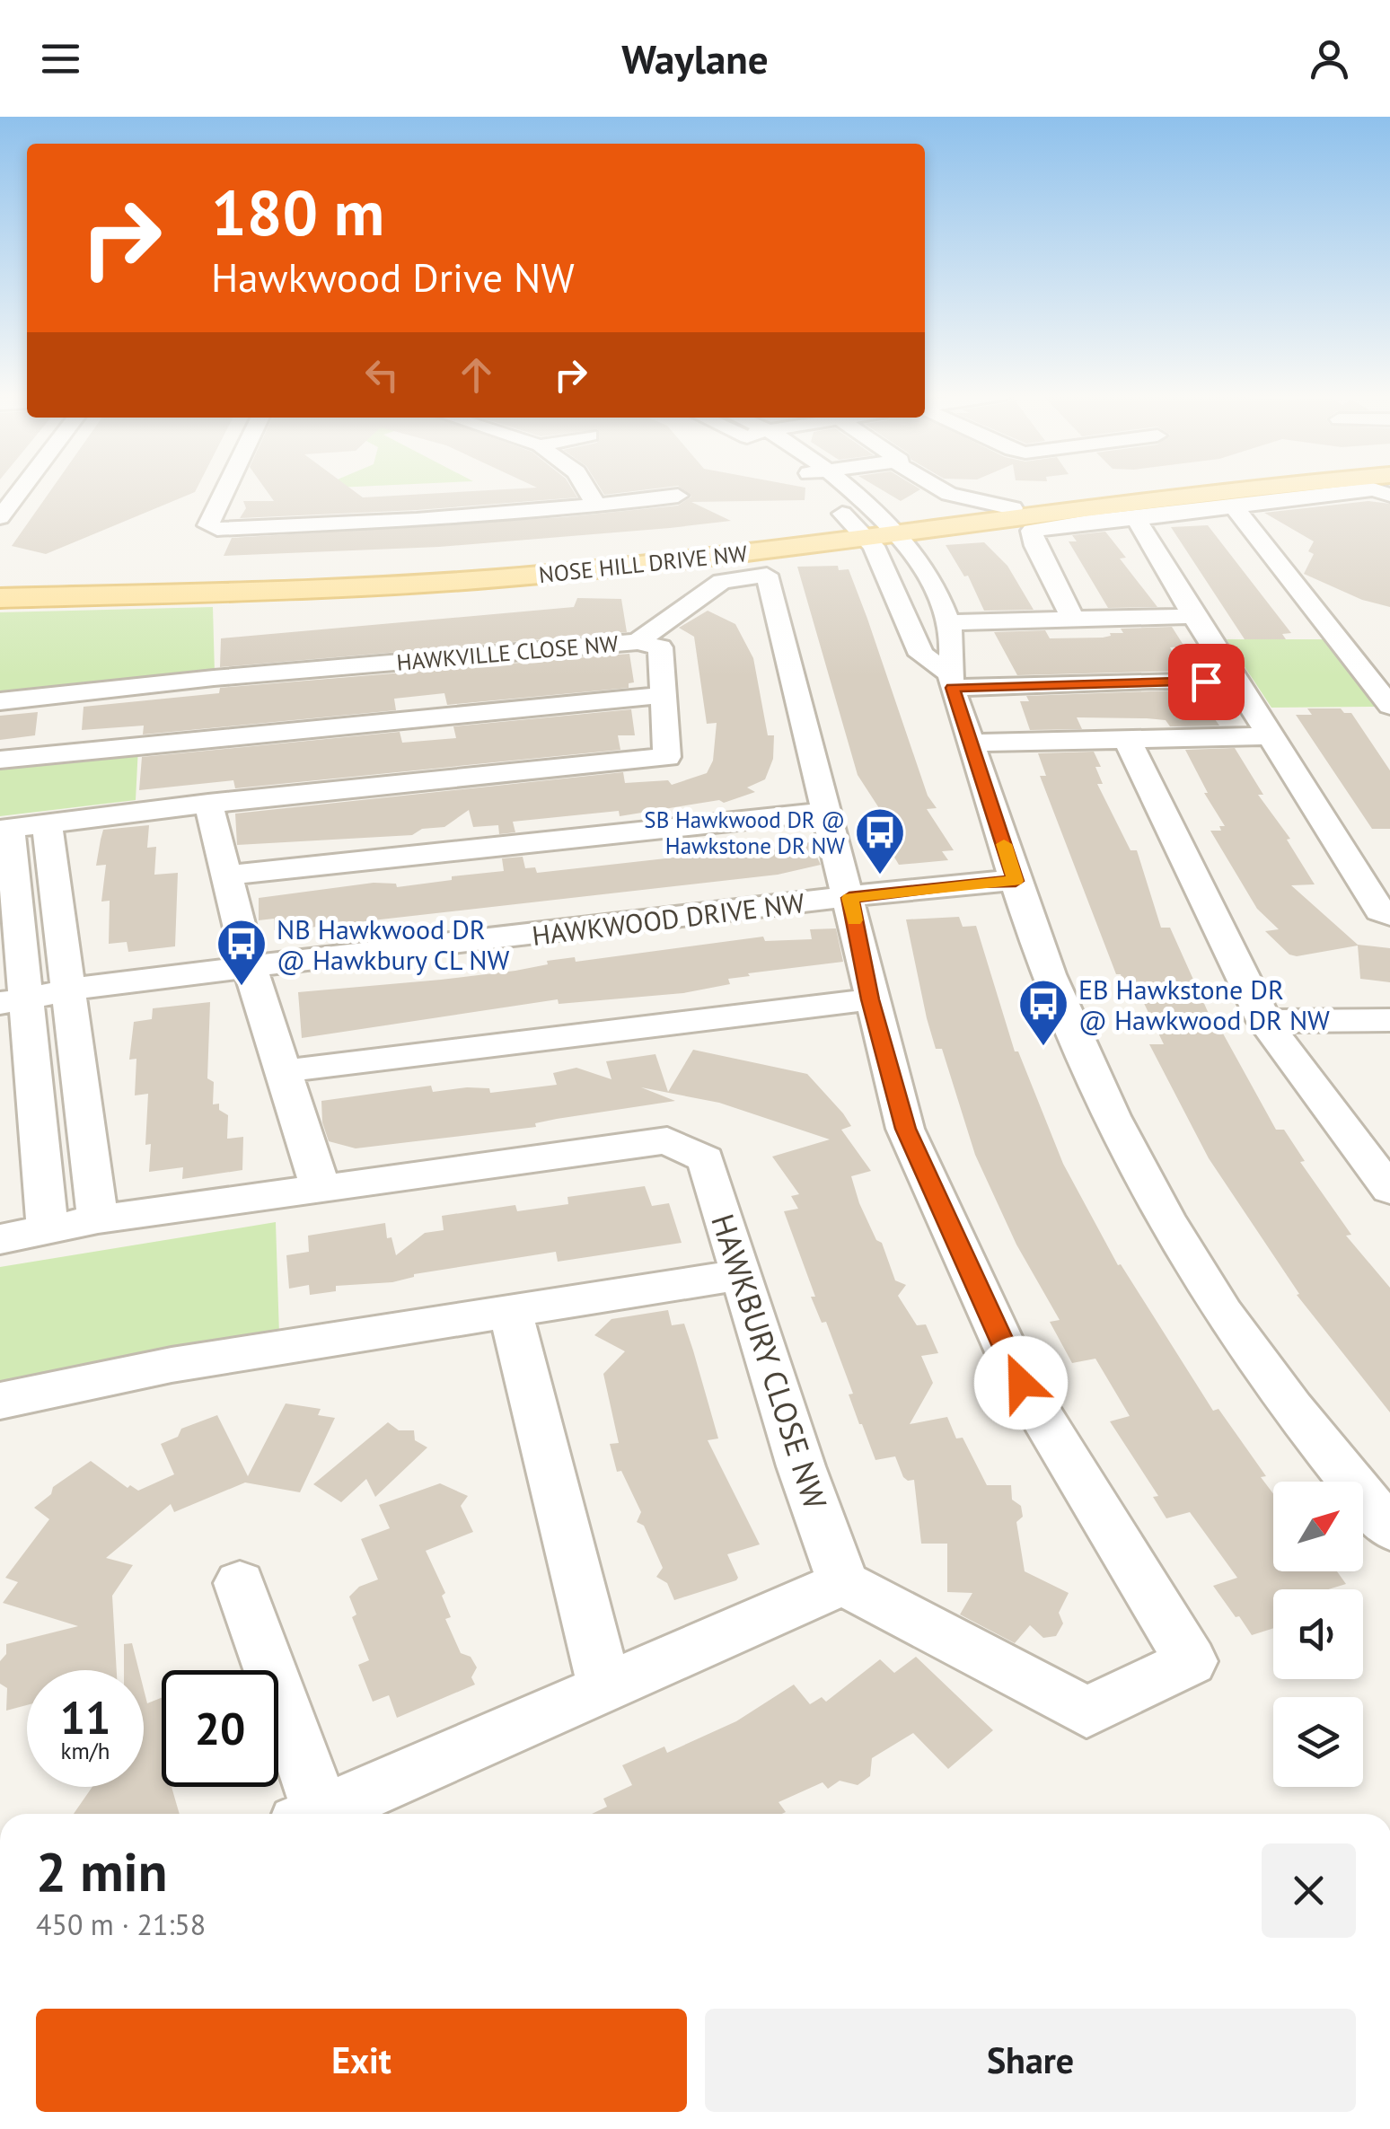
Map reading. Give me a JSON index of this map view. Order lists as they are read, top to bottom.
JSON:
{
  "streets": {
    "main road": ["NOSE HILL DRIVE NW"],
    "street": ["HAWKVILLE CLOSE NW", "HAWKWOOD DRIVE NW", "HAWKBURY CLOSE NW"]
  },
  "crossings": [
    ["HAWKVILLE CLOSE NW", "HAWKWOOD DRIVE NW"]
  ],
  "places": {
    "bus stop": ["SB Hawkwood DR @ Hawkstone DR NW", "NB Hawkwood DR @ Hawkbury CL NW", "EB Hawkstone DR @ Hawkwood DR NW"]
  },
  "north": "top right",
  "page": {
    "header": "Waylane",
    "turn": ["180 m", "Hawkwood Drive NW"],
    "speed": "11 km/h",
    "limit": "20",
    "heading": ["2 min", "450 m · 21:58"],
    "buttons": ["Exit", "Share"]
  }
}
